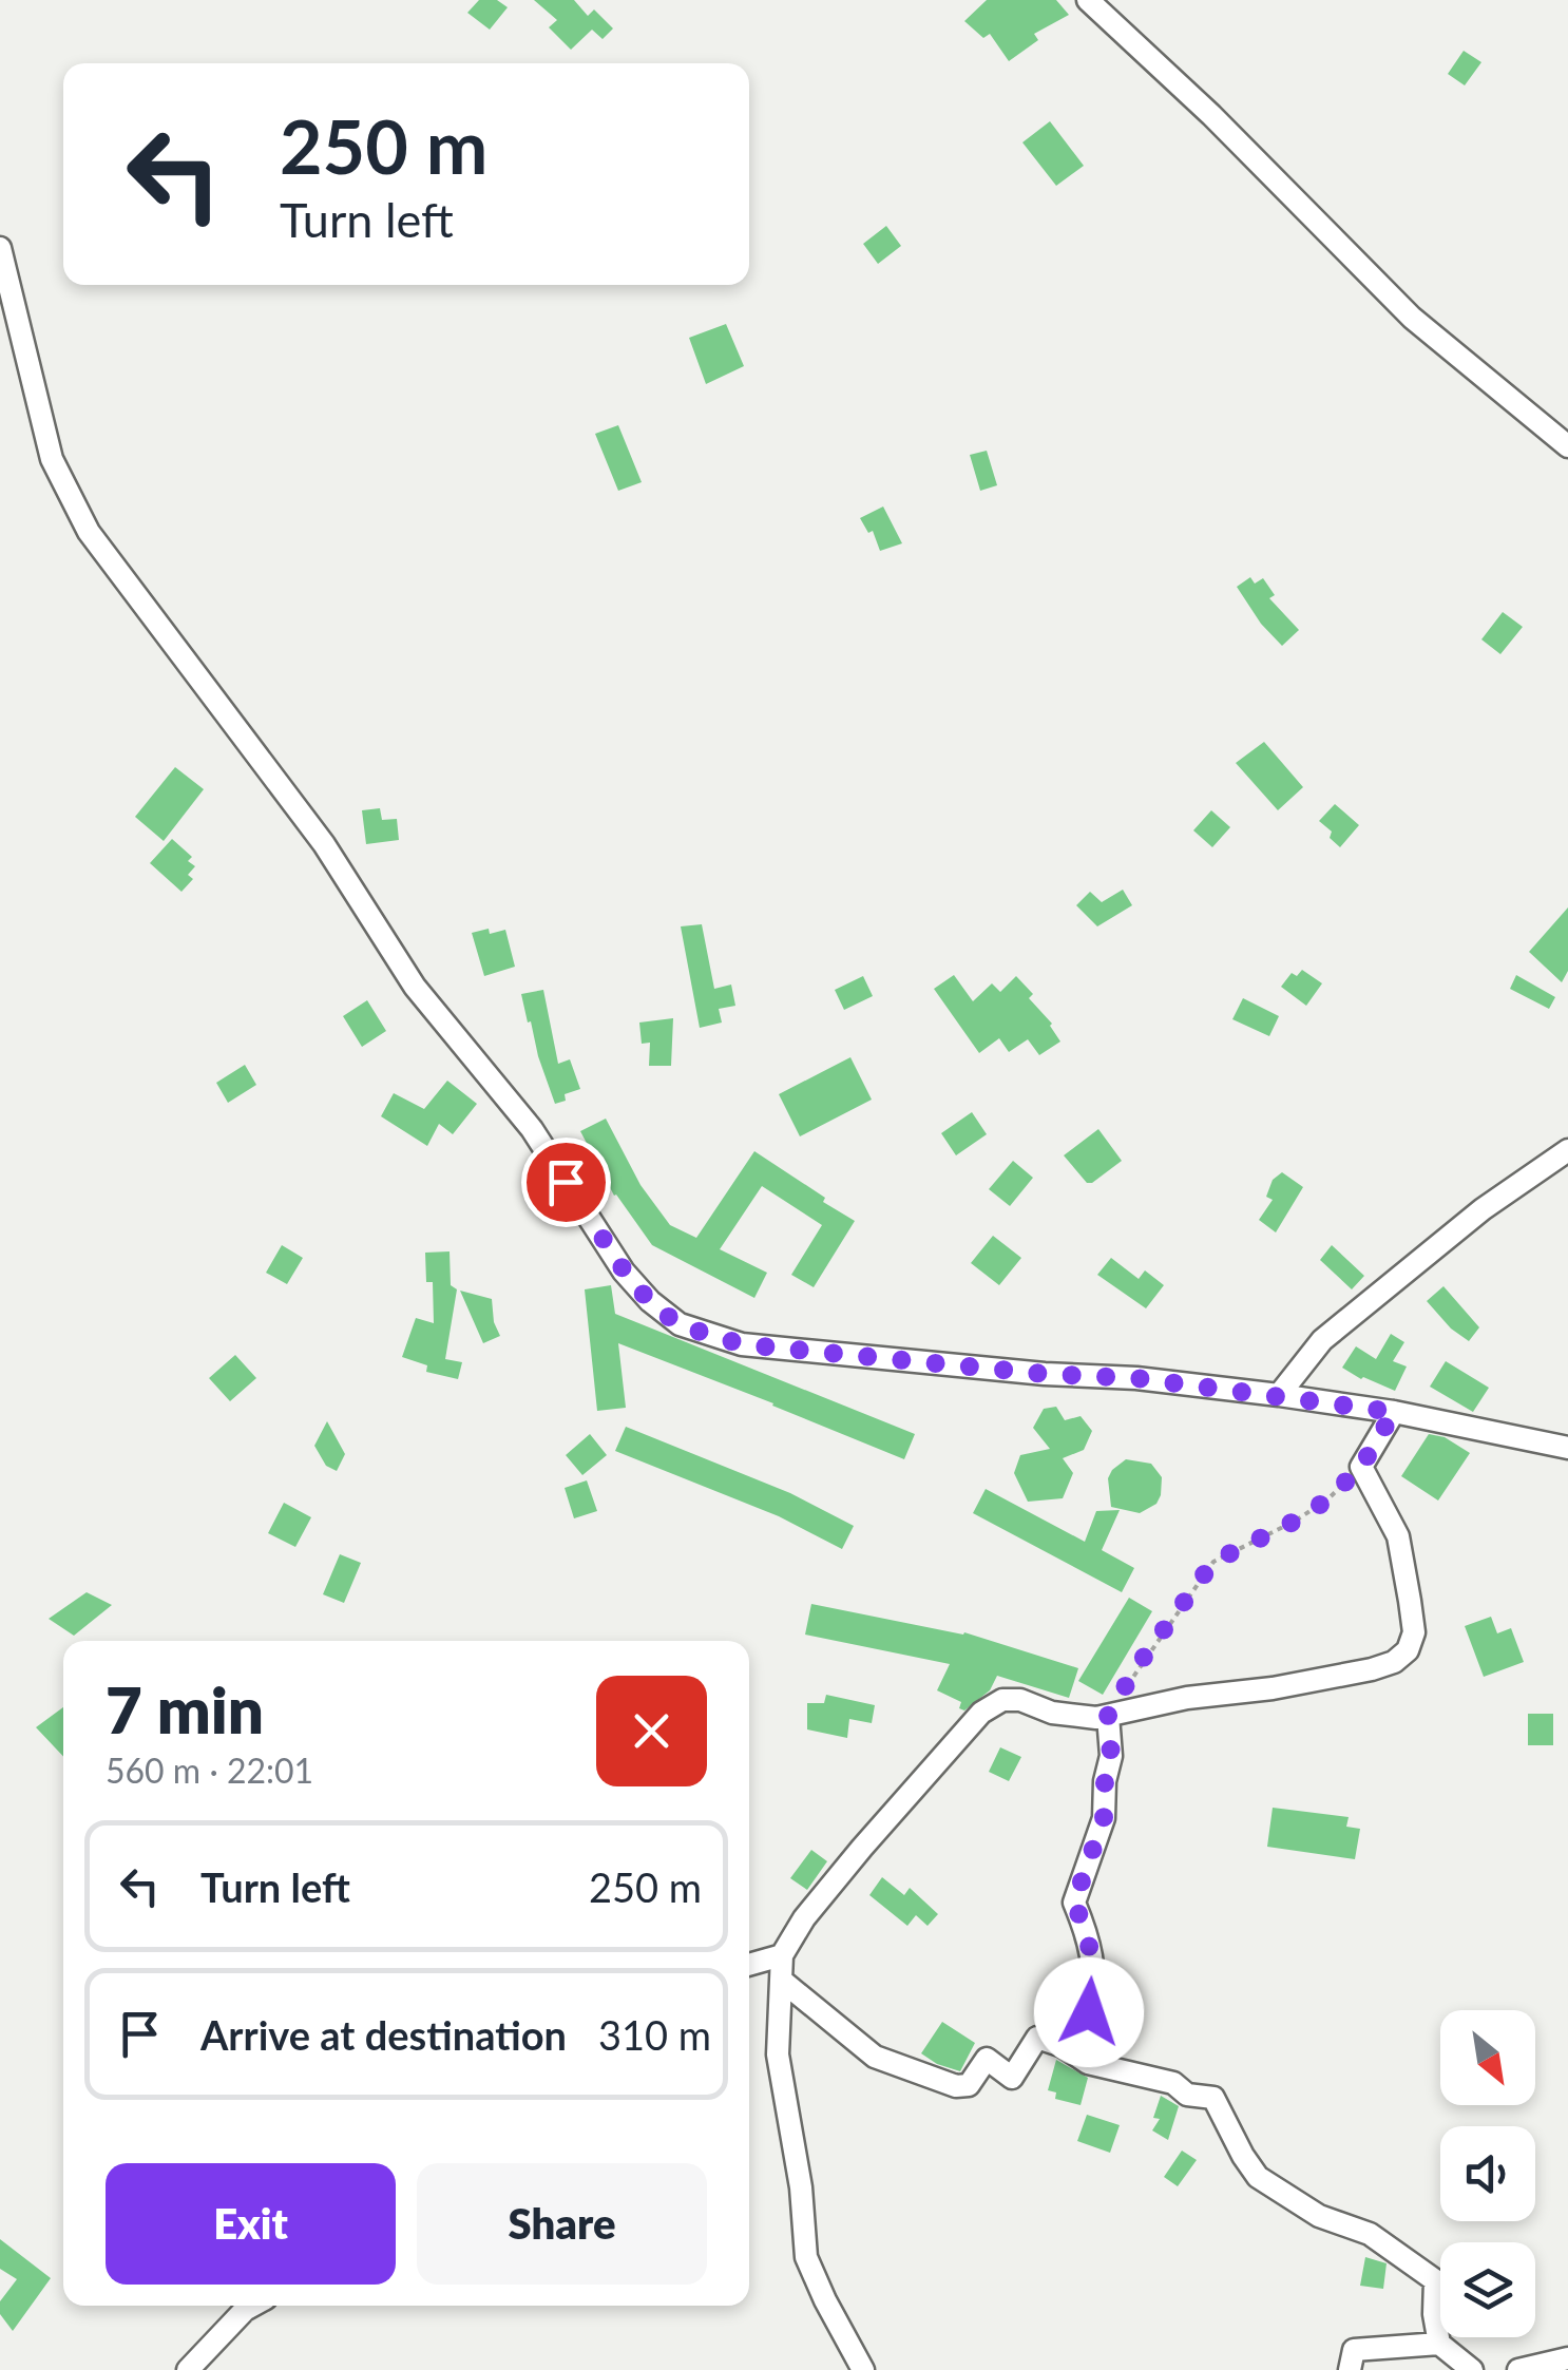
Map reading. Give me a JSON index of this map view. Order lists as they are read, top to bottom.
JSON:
{
  "north": "bottom right",
  "page": {
    "turn": ["250 m", "Turn left"],
    "heading": ["7 min", "560 m · 22:01"],
    "list": [
      {
        "name": "Turn left",
        "value": "250 m"
      },
      {
        "name": "Arrive at destination",
        "value": "310 m"
      }
    ],
    "buttons": ["Exit", "Share"]
  }
}
